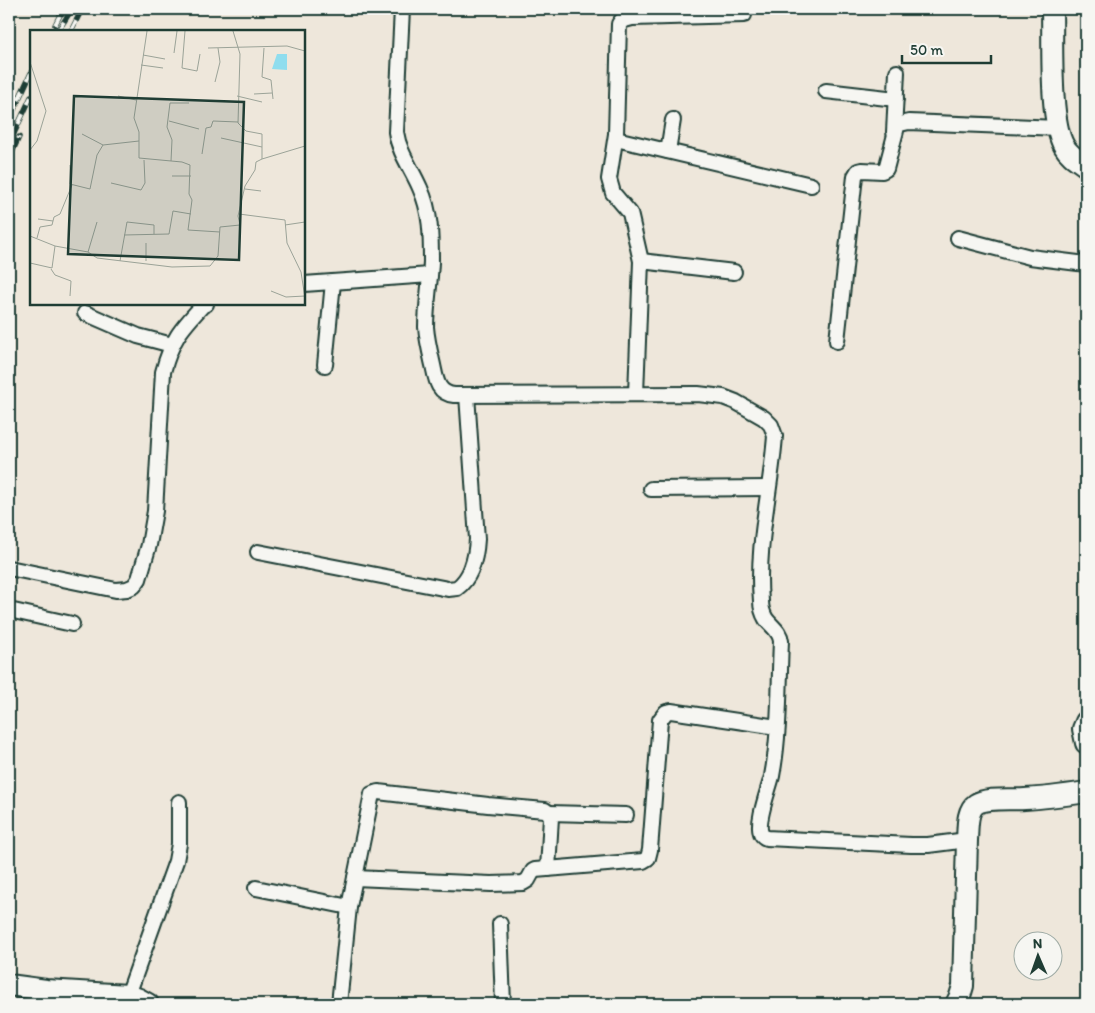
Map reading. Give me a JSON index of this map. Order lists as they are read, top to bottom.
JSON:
{
  "scale_bar": "50 m",
  "north": "top"
}
